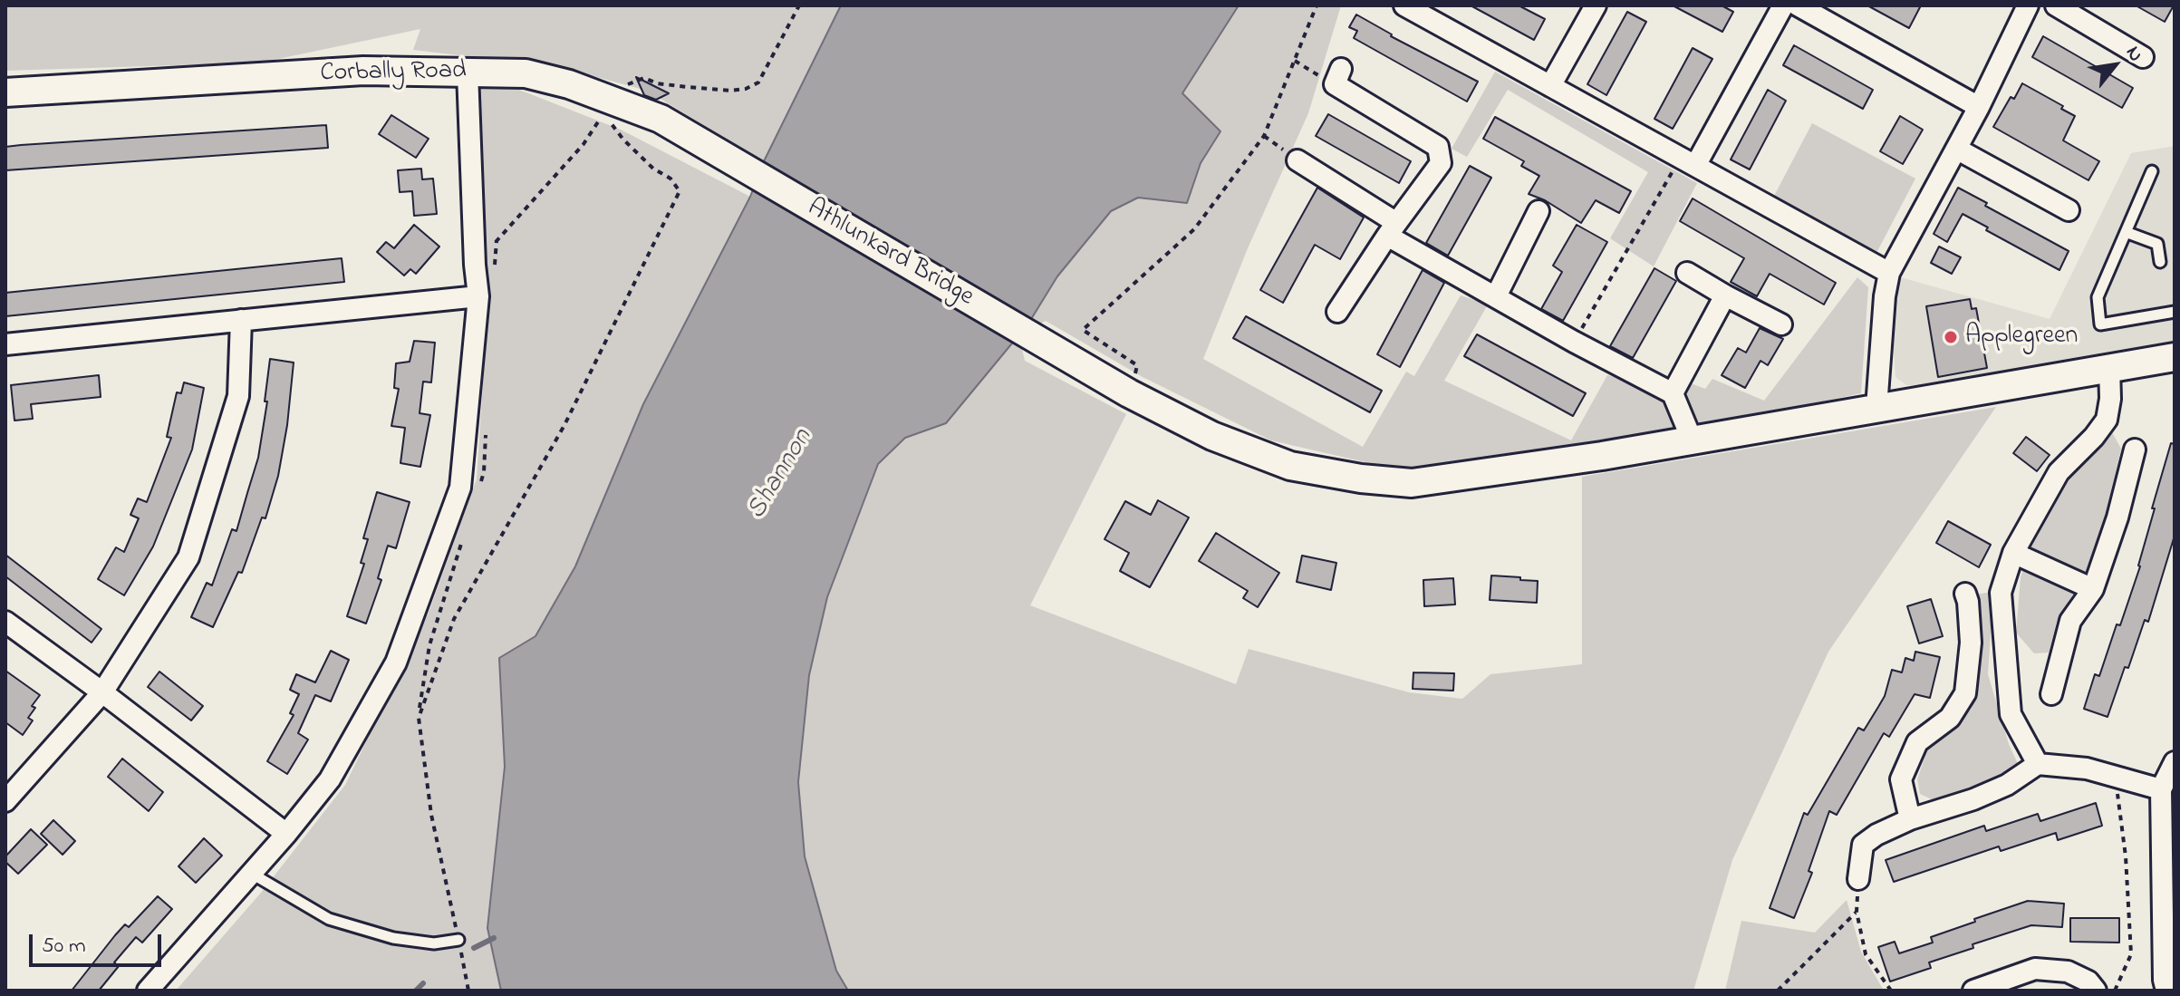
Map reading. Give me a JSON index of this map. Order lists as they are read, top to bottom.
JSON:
{
  "streets": {
    "main road": ["Corbally Road", "Athlunkard Bridge"]
  },
  "crossings": [
    ["Corbally Road", "Athlunkard Bridge"]
  ],
  "water": ["Shannon"],
  "places": ["Applegreen"],
  "scale_bar": "50 m",
  "north": "top right"
}
